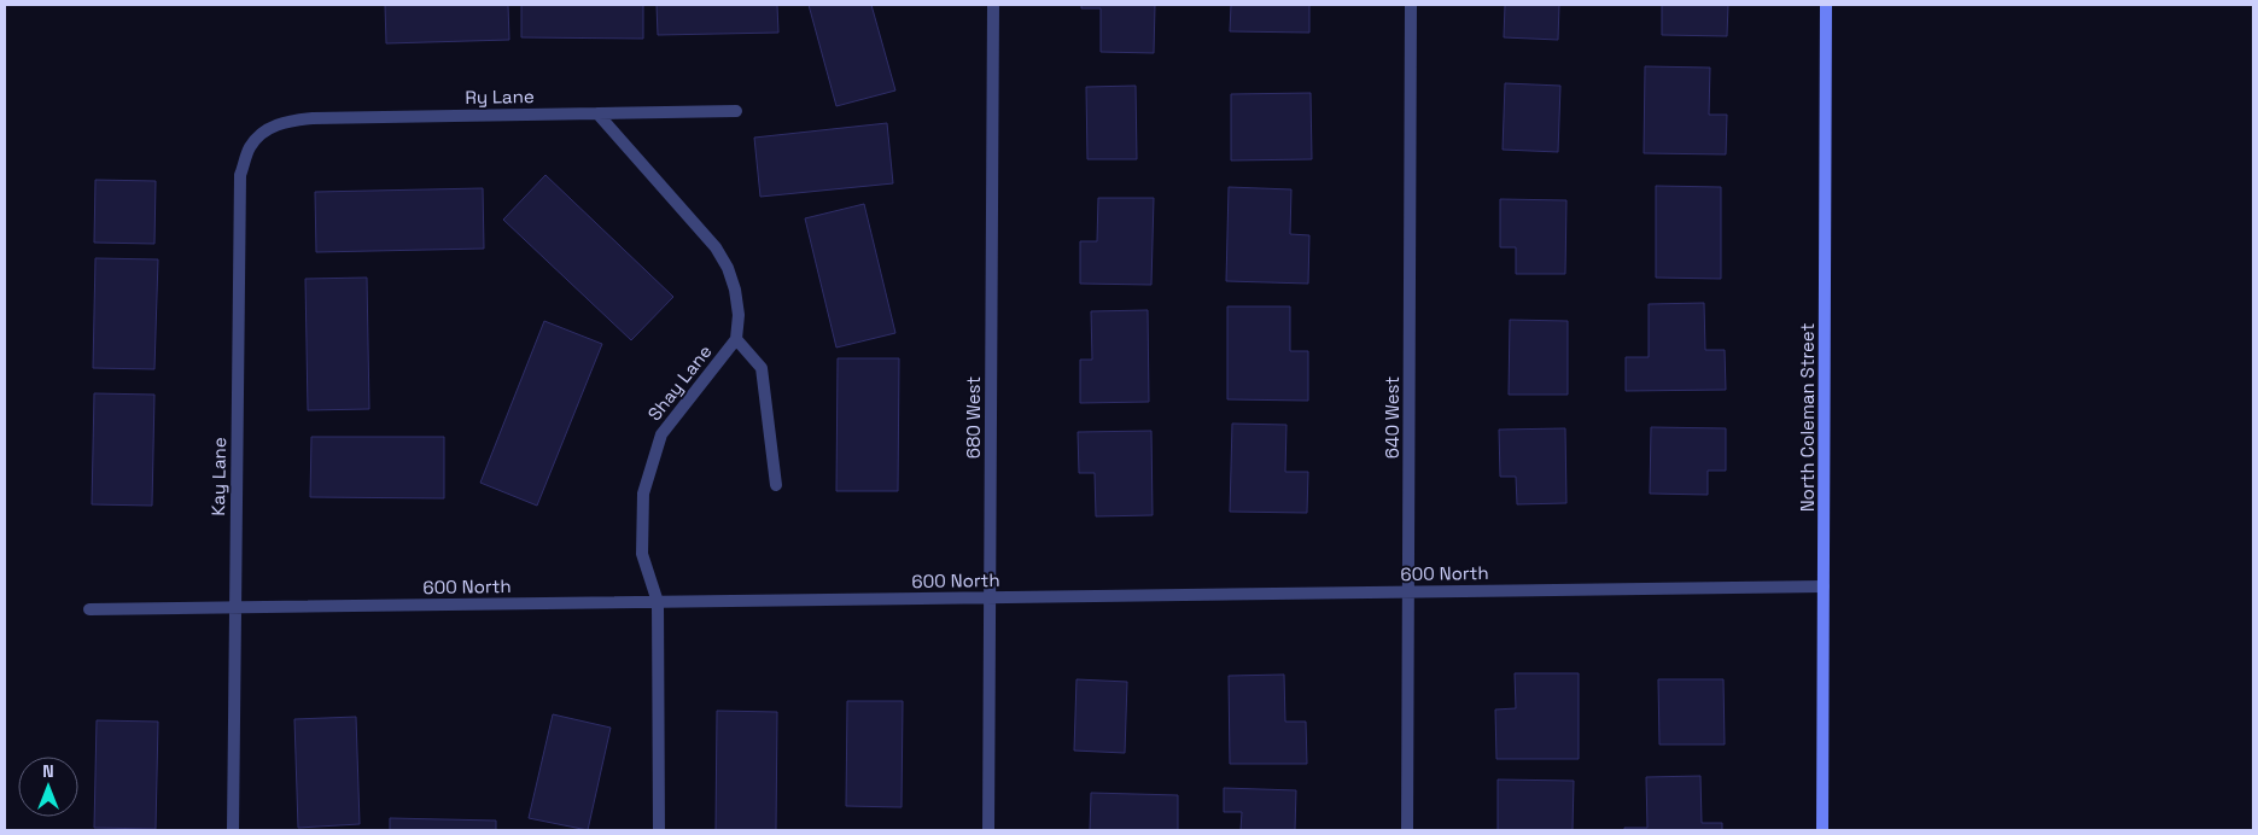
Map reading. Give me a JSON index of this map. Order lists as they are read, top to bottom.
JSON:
{
  "streets": {
    "street": [
      "Ry Lane",
      "Shay Lane",
      "680 West",
      "640 West",
      "North Coleman Street",
      "Kay Lane",
      "600 North"
    ]
  },
  "crossings": [
    ["Ry Lane", "Shay Lane"],
    ["Ry Lane", "Kay Lane"],
    ["Shay Lane", "600 North"],
    ["680 West", "600 North"],
    ["640 West", "600 North"],
    ["North Coleman Street", "600 North"],
    ["Kay Lane", "600 North"]
  ],
  "north": "top"
}
